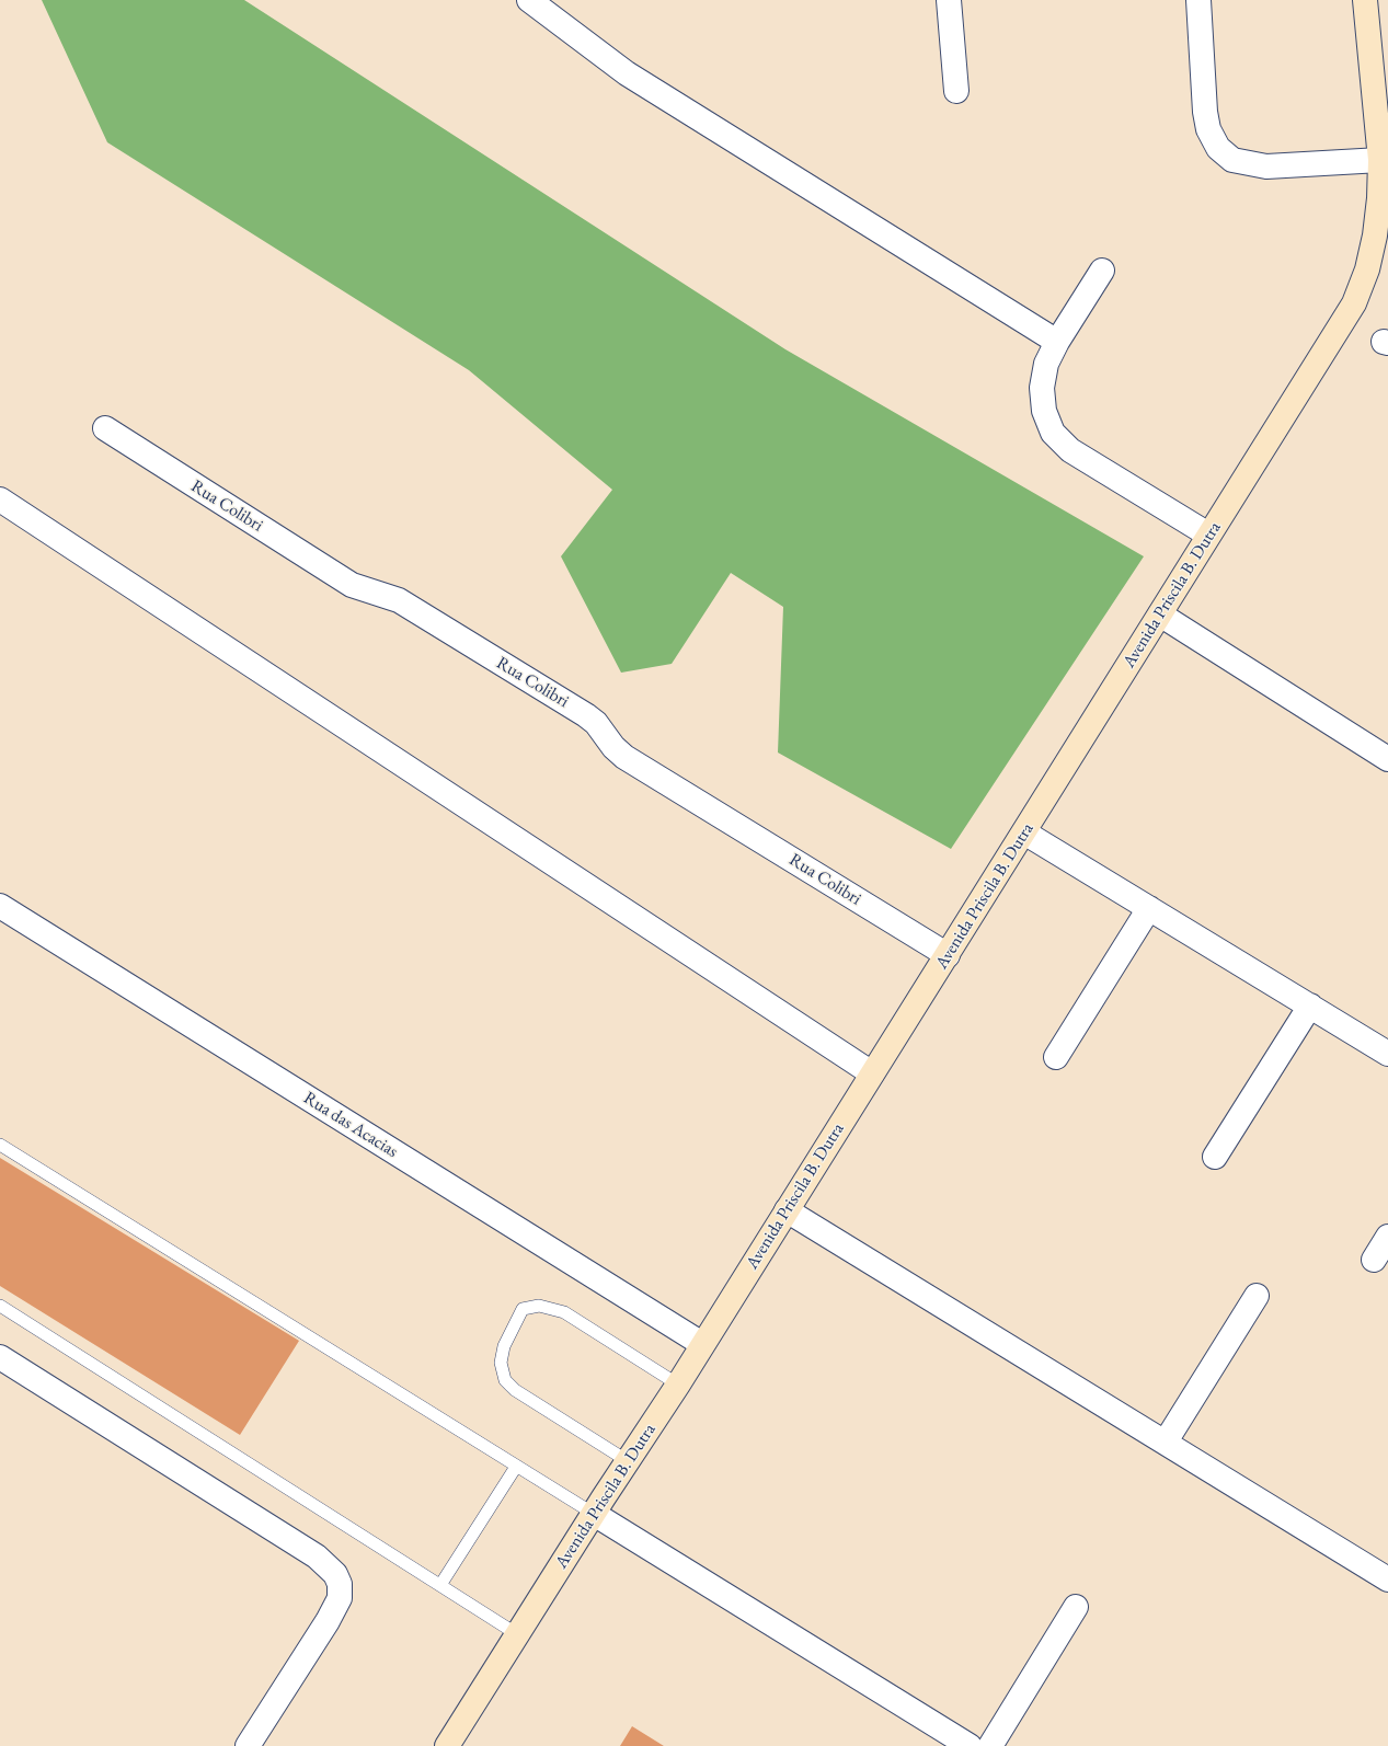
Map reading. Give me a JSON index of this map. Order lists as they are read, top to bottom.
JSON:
{
  "streets": {
    "street": ["Rua Colibri", "Avenida Priscila B. Dutra", "Rua das Acacias"]
  },
  "crossings": [
    ["Rua Colibri", "Avenida Priscila B. Dutra"],
    ["Avenida Priscila B. Dutra", "Rua das Acacias"]
  ]
}
